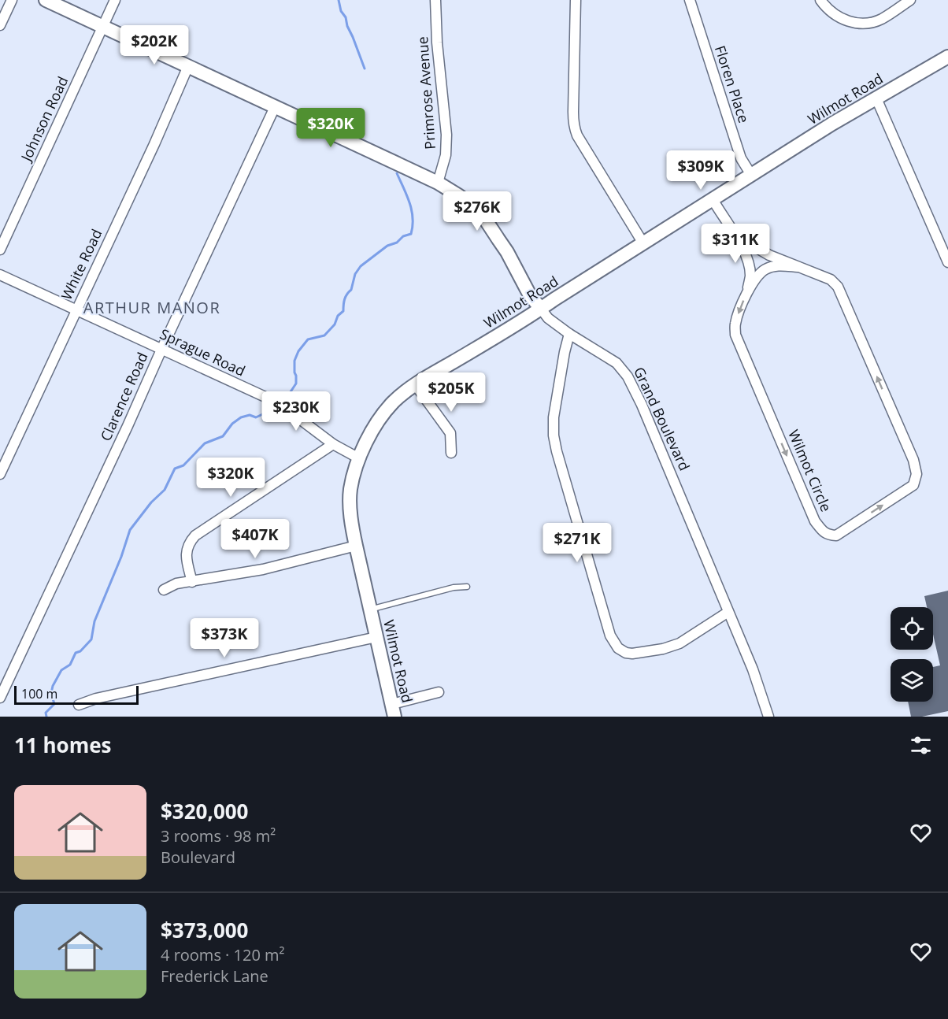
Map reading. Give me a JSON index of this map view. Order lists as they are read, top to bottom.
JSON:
{
  "streets": {
    "street": [
      "Floren Place",
      "Primrose Avenue",
      "Wilmot Road",
      "Johnson Road",
      "White Road",
      "Sprague Road",
      "Clarence Road",
      "Grand Boulevard",
      "Wilmot Circle"
    ]
  },
  "crossings": [
    ["Floren Place", "Wilmot Road"],
    ["Primrose Avenue", "Grand Boulevard"],
    ["Wilmot Road", "Sprague Road"],
    ["Wilmot Road", "Grand Boulevard"],
    ["Wilmot Road", "Wilmot Circle"],
    ["Johnson Road", "Grand Boulevard"],
    ["White Road", "Sprague Road"],
    ["White Road", "Grand Boulevard"],
    ["Sprague Road", "Clarence Road"],
    ["Clarence Road", "Grand Boulevard"]
  ],
  "districts": ["ARTHUR MANOR"],
  "scale_bar": "100 m",
  "page": {
    "price": [
      "$202K",
      "$320K",
      "$309K",
      "$276K",
      "$311K",
      "$205K",
      "$230K",
      "$320K",
      "$407K",
      "$271K",
      "$373K"
    ],
    "scale": "100 m",
    "heading": "11 homes",
    "list": [
      {
        "name": "$320,000",
        "note": "3 rooms · 98 m² · Boulevard"
      },
      {
        "name": "$373,000",
        "note": "4 rooms · 120 m² · Frederick Lane"
      }
    ]
  }
}
